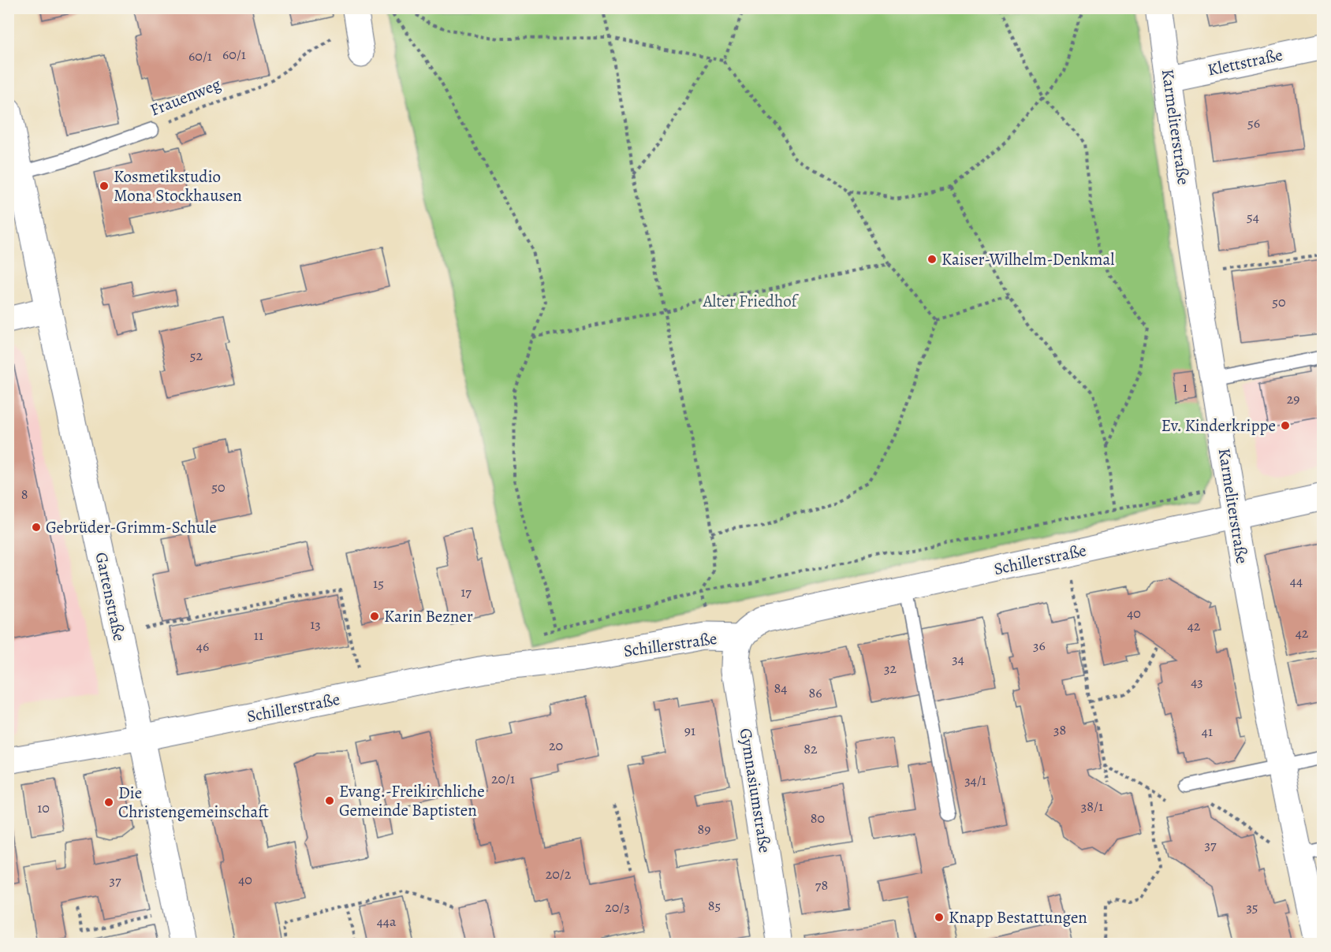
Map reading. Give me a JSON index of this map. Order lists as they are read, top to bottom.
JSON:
{
  "streets": {
    "street": [
      "Klettstraße",
      "Karmeliterstraße",
      "Schillerstraße",
      "Gartenstraße",
      "Gymnasiumstraße"
    ],
    "lane": ["Frauenweg"]
  },
  "crossings": [
    ["Klettstraße", "Karmeliterstraße"],
    ["Frauenweg", "Gartenstraße"],
    ["Karmeliterstraße", "Schillerstraße"],
    ["Schillerstraße", "Gartenstraße"],
    ["Schillerstraße", "Gymnasiumstraße"]
  ],
  "parks": ["Alter Friedhof"],
  "places": [
    "Kosmetikstudio Mona Stockhausen",
    "Kaiser-Wilhelm-Denkmal",
    "Ev. Kinderkrippe",
    "Gebrüder-Grimm-Schule",
    "Karin Bezner",
    "Evang.-Freikirchliche Gemeinde Baptisten",
    "Die Christengemeinschaft",
    "Knapp Bestattungen"
  ],
  "house_numbers": [
    "60/1",
    "60/1",
    "56",
    "54",
    "50",
    "52",
    "1",
    "29",
    "50",
    "8",
    "44",
    "15",
    "17",
    "40",
    "13",
    "42",
    "42",
    "11",
    "36",
    "46",
    "34",
    "32",
    "43",
    "84",
    "86",
    "38",
    "91",
    "41",
    "20",
    "82",
    "20/1",
    "34/1",
    "38/1",
    "10",
    "80",
    "89",
    "37",
    "20/2",
    "40",
    "37",
    "78",
    "85",
    "20/3",
    "35",
    "44a"
  ]
}
